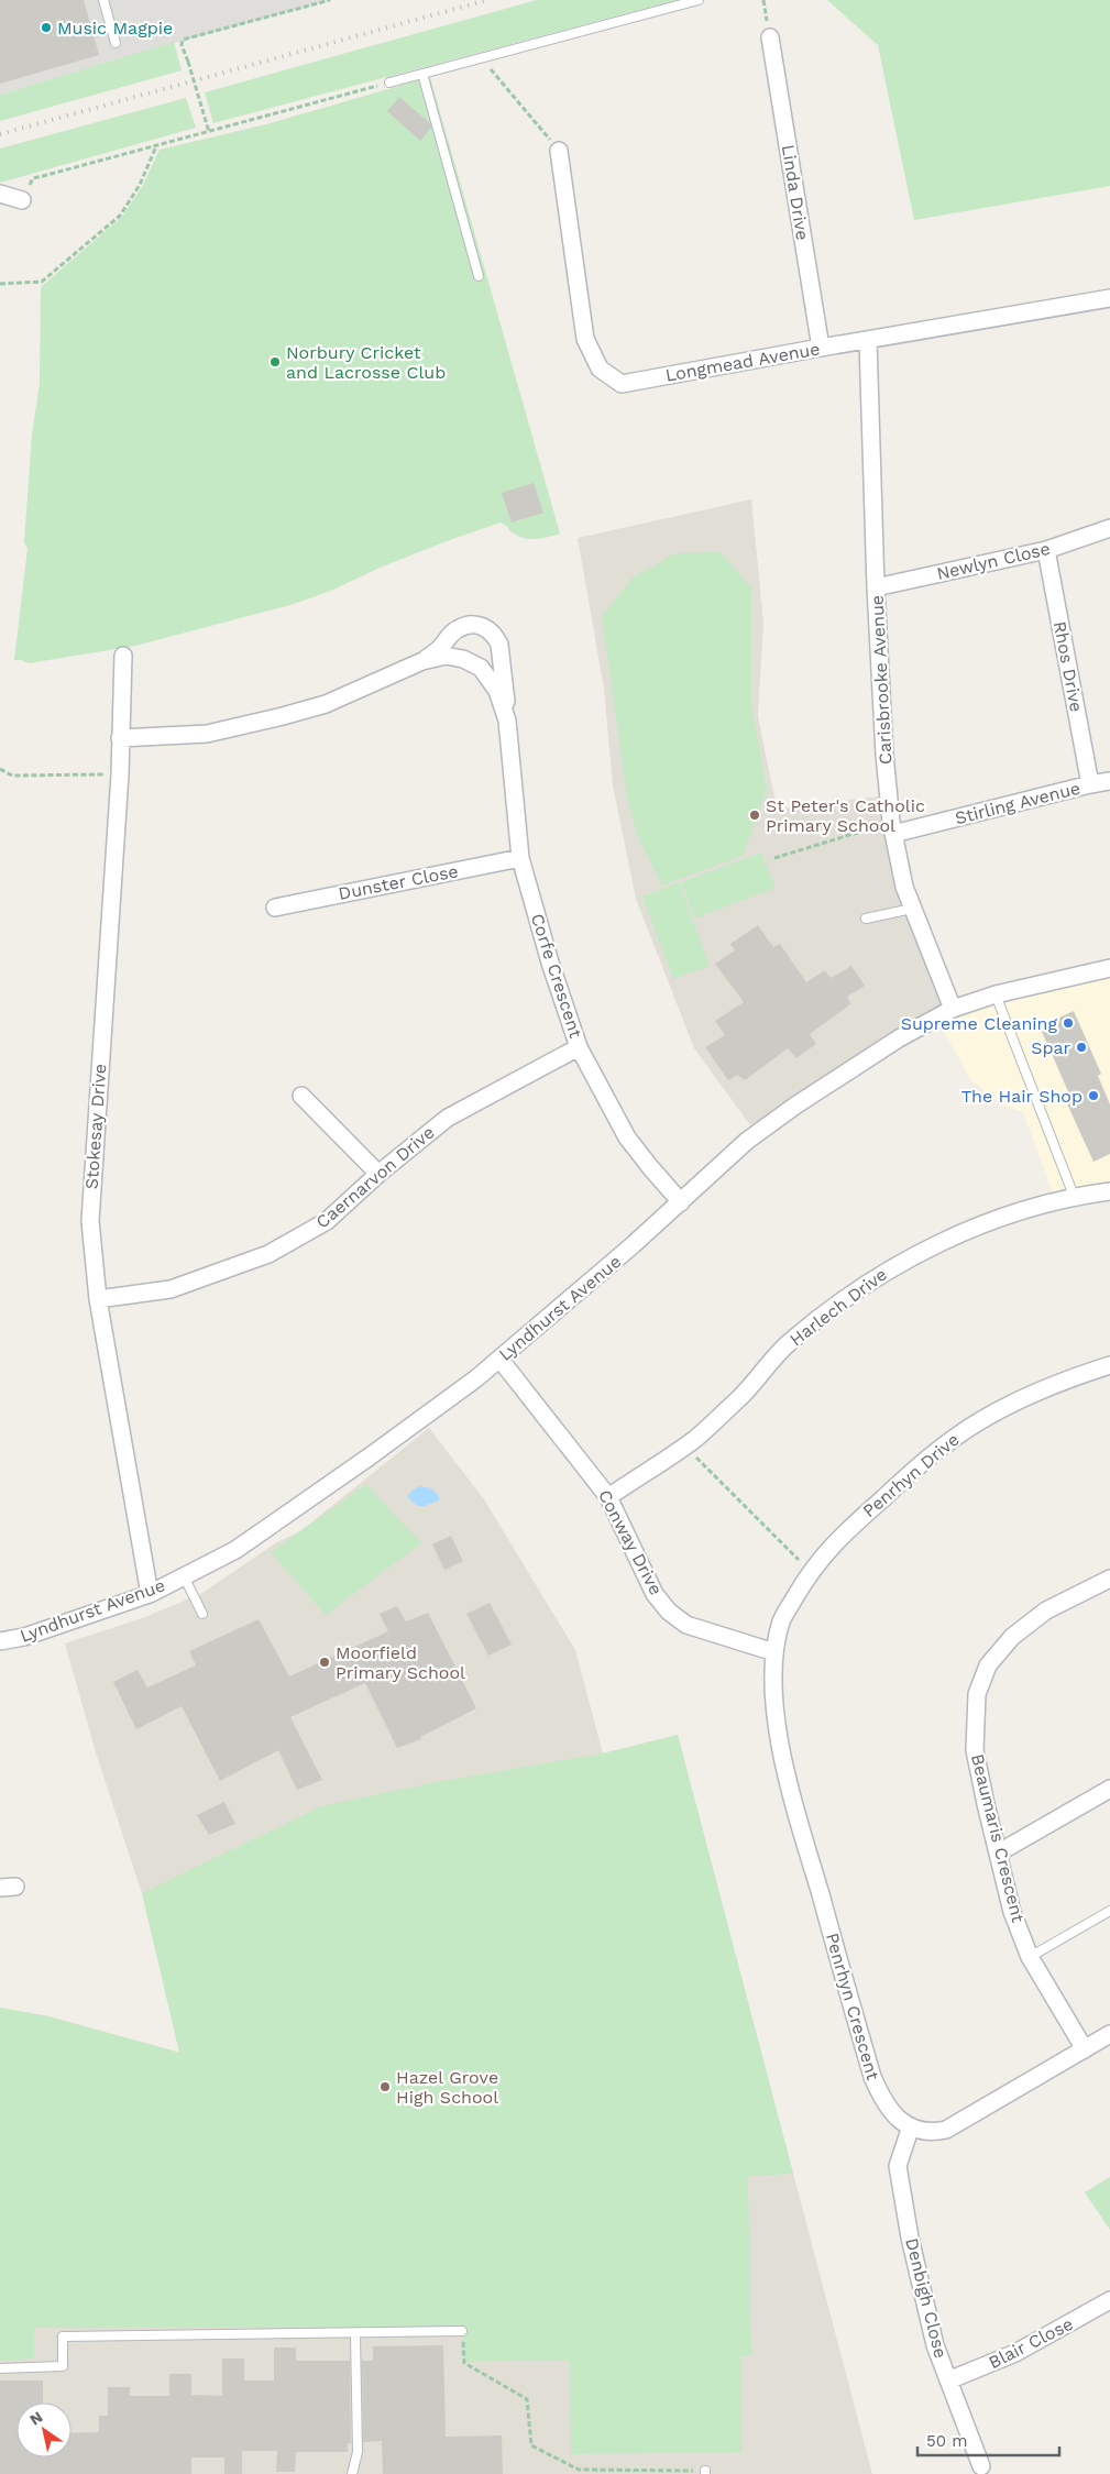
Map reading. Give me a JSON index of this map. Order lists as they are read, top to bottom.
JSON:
{
  "streets": {
    "street": [
      "Linda Drive",
      "Longmead Avenue",
      "Newlyn Close",
      "Rhos Drive",
      "Carisbrooke Avenue",
      "Stirling Avenue",
      "Dunster Close",
      "Corfe Crescent",
      "Stokesay Drive",
      "Caernarvon Drive",
      "Harlech Drive",
      "Lyndhurst Avenue",
      "Penrhyn Drive",
      "Conway Drive",
      "Beaumaris Crescent",
      "Penrhyn Crescent",
      "Denbigh Close",
      "Blair Close"
    ]
  },
  "crossings": [
    ["Linda Drive", "Longmead Avenue"],
    ["Longmead Avenue", "Carisbrooke Avenue"],
    ["Newlyn Close", "Rhos Drive"],
    ["Newlyn Close", "Carisbrooke Avenue"],
    ["Rhos Drive", "Stirling Avenue"],
    ["Carisbrooke Avenue", "Stirling Avenue"],
    ["Carisbrooke Avenue", "Lyndhurst Avenue"],
    ["Dunster Close", "Corfe Crescent"],
    ["Corfe Crescent", "Stokesay Drive"],
    ["Corfe Crescent", "Caernarvon Drive"],
    ["Corfe Crescent", "Lyndhurst Avenue"],
    ["Stokesay Drive", "Caernarvon Drive"],
    ["Stokesay Drive", "Lyndhurst Avenue"],
    ["Harlech Drive", "Conway Drive"],
    ["Lyndhurst Avenue", "Conway Drive"],
    ["Penrhyn Drive", "Conway Drive"],
    ["Penrhyn Drive", "Penrhyn Crescent"],
    ["Conway Drive", "Penrhyn Crescent"],
    ["Beaumaris Crescent", "Penrhyn Crescent"],
    ["Penrhyn Crescent", "Denbigh Close"],
    ["Denbigh Close", "Blair Close"]
  ],
  "places": [
    "Music Magpie",
    "Norbury Cricket and Lacrosse Club",
    "St Peter's Catholic Primary School",
    "Supreme Cleaning",
    "Spar",
    "The Hair Shop",
    "Moorfield Primary School",
    "Hazel Grove High School"
  ],
  "scale_bar": "50 m",
  "north": "top left"
}
